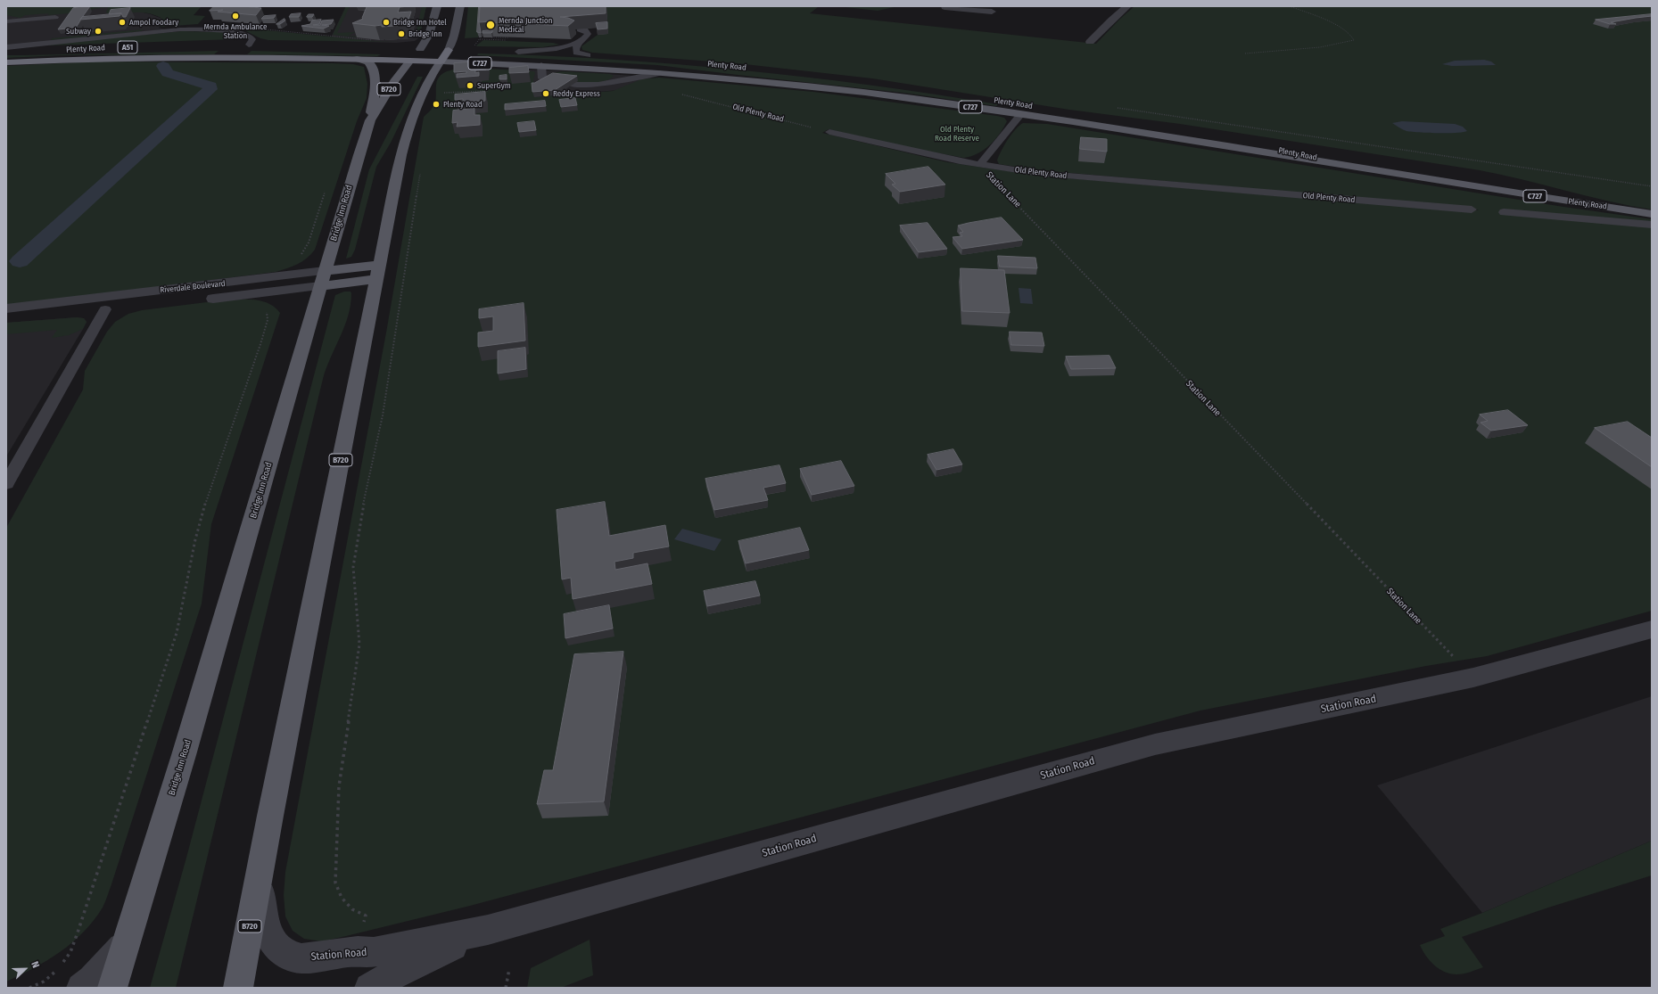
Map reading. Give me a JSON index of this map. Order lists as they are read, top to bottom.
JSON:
{
  "streets": {
    "highway": [
      "A51",
      "Plenty Road",
      "B720",
      "Bridge Inn Road"
    ],
    "main road": ["C727", "Riverdale Boulevard"],
    "street": ["Station Road"],
    "lane": ["Old Plenty Road", "Station Lane"]
  },
  "crossings": [
    ["Plenty Road", "B720"],
    ["Plenty Road", "Station Lane"],
    ["Plenty Road", "Bridge Inn Road"],
    ["C727", "B720"],
    ["B720", "Riverdale Boulevard"],
    ["B720", "Station Road"],
    ["Old Plenty Road", "Station Lane"],
    ["Station Lane", "Station Road"],
    ["Bridge Inn Road", "Riverdale Boulevard"]
  ],
  "parks": ["Old Plenty Road Reserve"],
  "places": [
    "Mernda Ambulance Station",
    "Ampol Foodary",
    "Bridge Inn Hotel",
    "Mernda Junction Medical",
    "Subway",
    "Bridge Inn",
    "SuperGym",
    "Reddy Express",
    "Plenty Road"
  ],
  "north": "top right"
}
